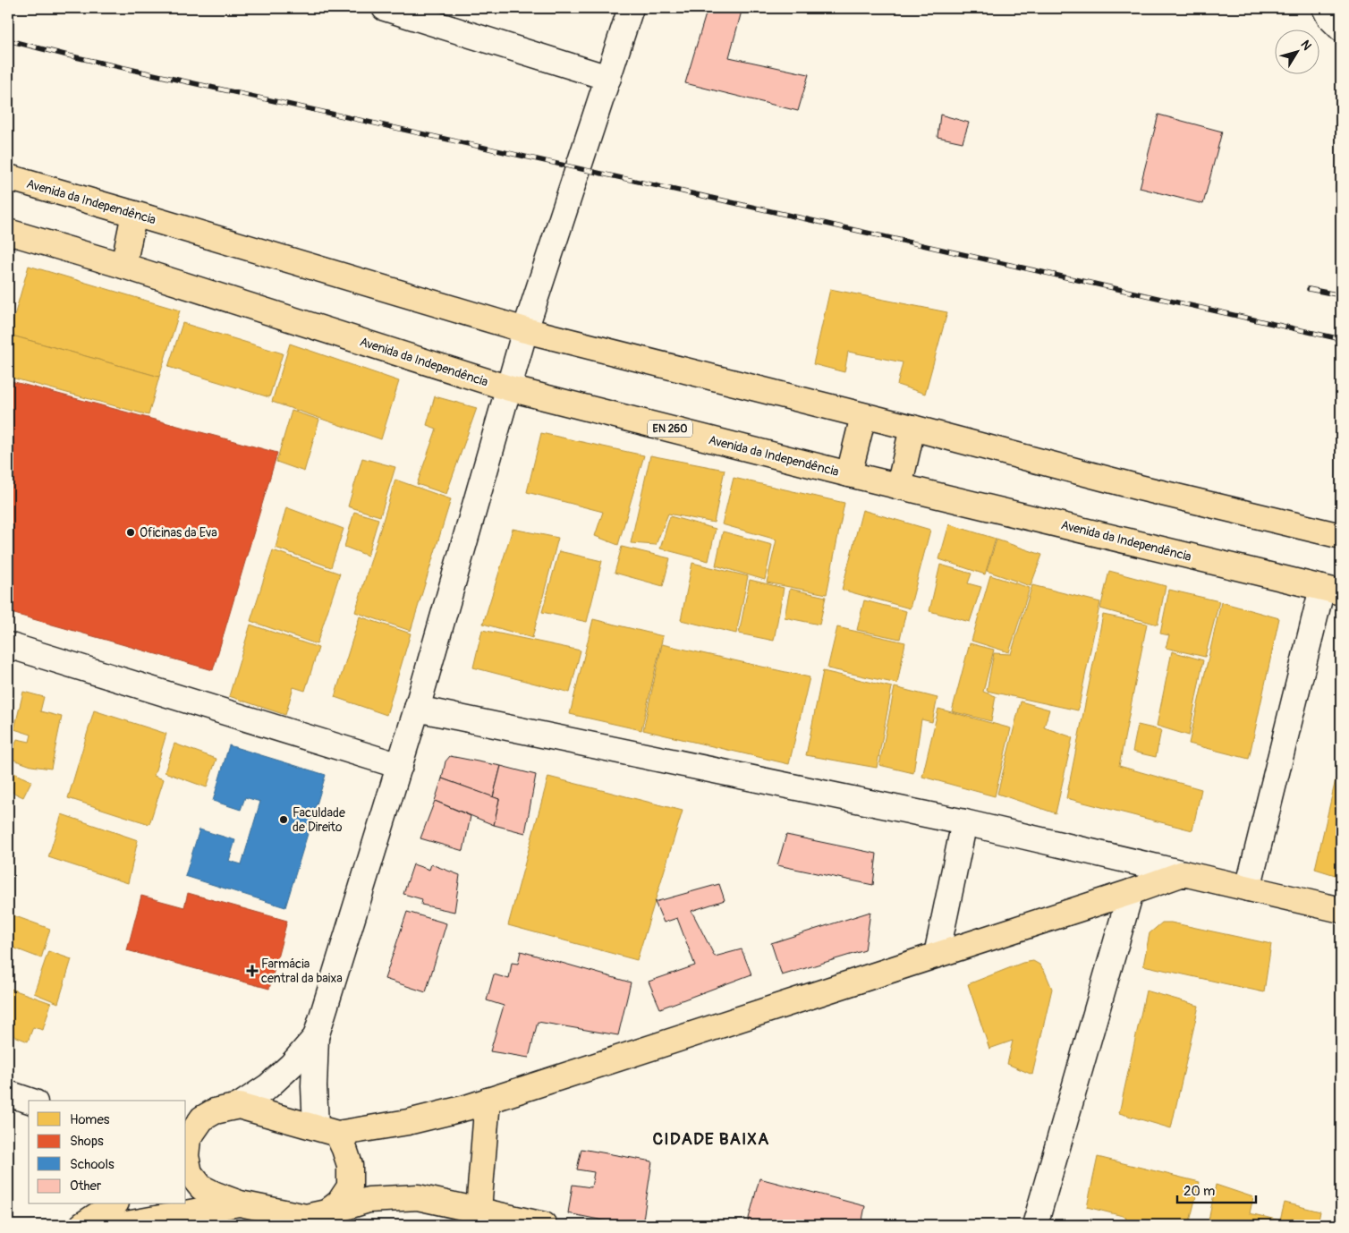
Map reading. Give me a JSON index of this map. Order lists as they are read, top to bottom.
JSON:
{
  "streets": {
    "main road": ["Avenida da Independência", "EN 260"]
  },
  "districts": ["CIDADE BAIXA"],
  "places": {
    "other": ["Oficinas da Eva", "Faculdade de Direito"],
    "health": ["Farmácia central da baixa"]
  },
  "legend": [
    "Homes",
    "Shops",
    "Schools",
    "Other"
  ],
  "scale_bar": "20 m",
  "north": "top right"
}
